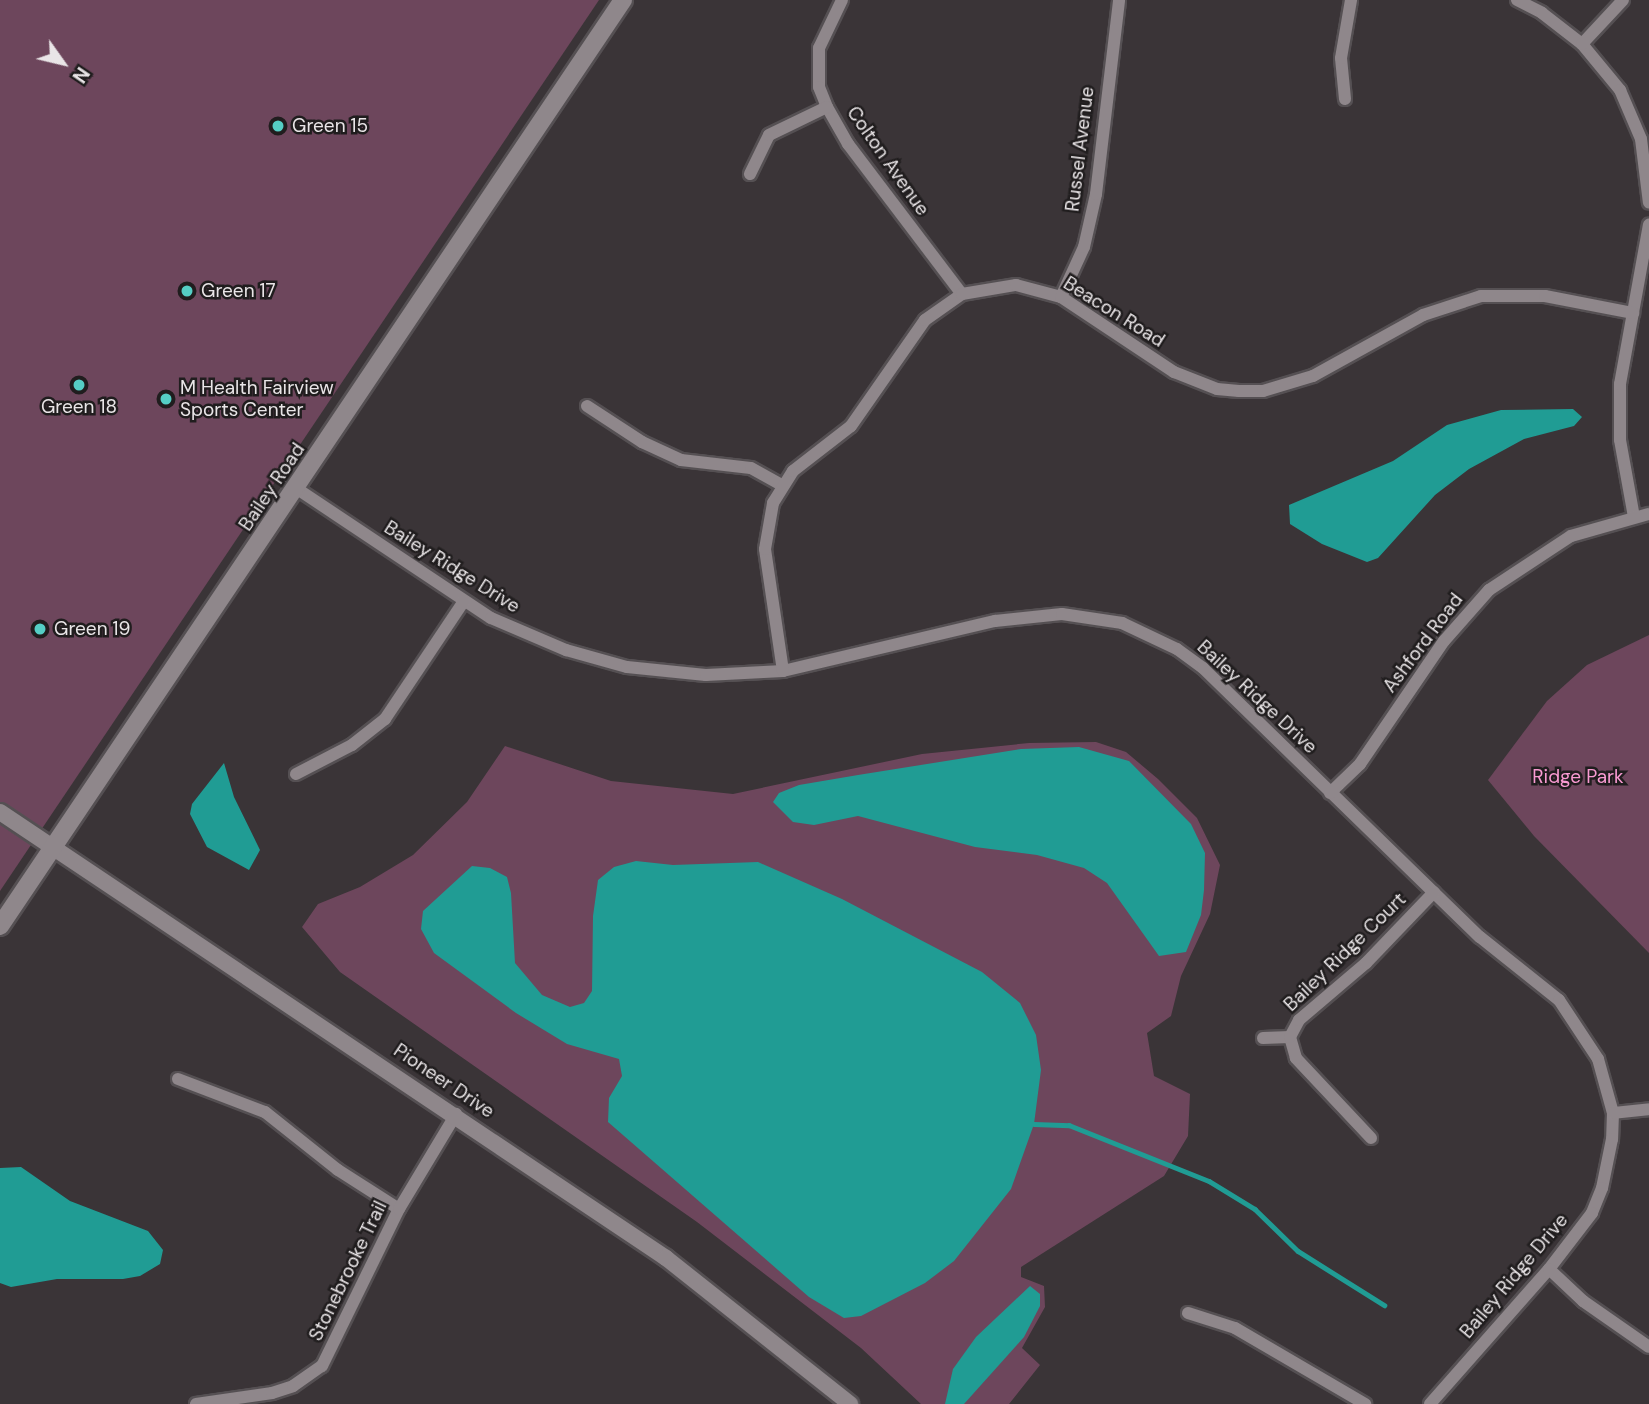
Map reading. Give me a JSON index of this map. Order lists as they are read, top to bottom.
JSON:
{
  "streets": {
    "main road": ["Bailey Road"],
    "street": [
      "Russel Avenue",
      "Colton Avenue",
      "Beacon Road",
      "Bailey Ridge Drive",
      "Ashford Road",
      "Bailey Ridge Court",
      "Pioneer Drive",
      "Stonebrooke Trail"
    ]
  },
  "crossings": [
    ["Russel Avenue", "Beacon Road"],
    ["Colton Avenue", "Beacon Road"],
    ["Bailey Road", "Bailey Ridge Drive"],
    ["Bailey Road", "Pioneer Drive"],
    ["Bailey Ridge Drive", "Ashford Road"],
    ["Bailey Ridge Drive", "Bailey Ridge Court"],
    ["Pioneer Drive", "Stonebrooke Trail"]
  ],
  "parks": ["Ridge Park"],
  "places": [
    "Green 15",
    "Green 17",
    "Green 18",
    "M Health Fairview Sports Center",
    "Green 19"
  ],
  "north": "bottom right"
}
